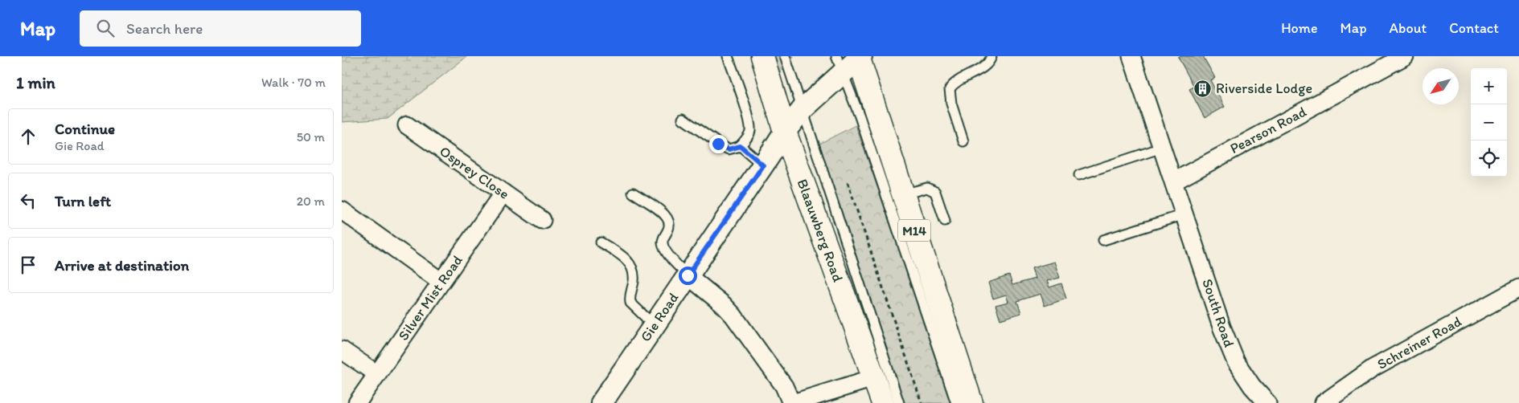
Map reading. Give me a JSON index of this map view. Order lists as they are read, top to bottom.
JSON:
{
  "streets": {
    "main road": ["Blaauwberg Road", "M14"],
    "street": [
      "Pearson Road",
      "Osprey Close",
      "Silver Mist Road",
      "South Road",
      "Gie Road",
      "Schreiner Road"
    ]
  },
  "crossings": [
    ["Pearson Road", "South Road"],
    ["Osprey Close", "Silver Mist Road"],
    ["Blaauwberg Road", "Gie Road"],
    ["M14", "Gie Road"]
  ],
  "places": {
    "building": ["Riverside Lodge"]
  },
  "north": "bottom left",
  "page": {
    "header": "Map",
    "search": "Search here",
    "nav": [
      "Home",
      "Map",
      "About",
      "Contact"
    ],
    "heading": ["1 min", "Walk · 70 m"],
    "map_buttons": ["+", "−"],
    "list": [
      ["Continue", "Gie Road", "50 m"],
      ["Turn left", "20 m"],
      "Arrive at destination"
    ]
  }
}
